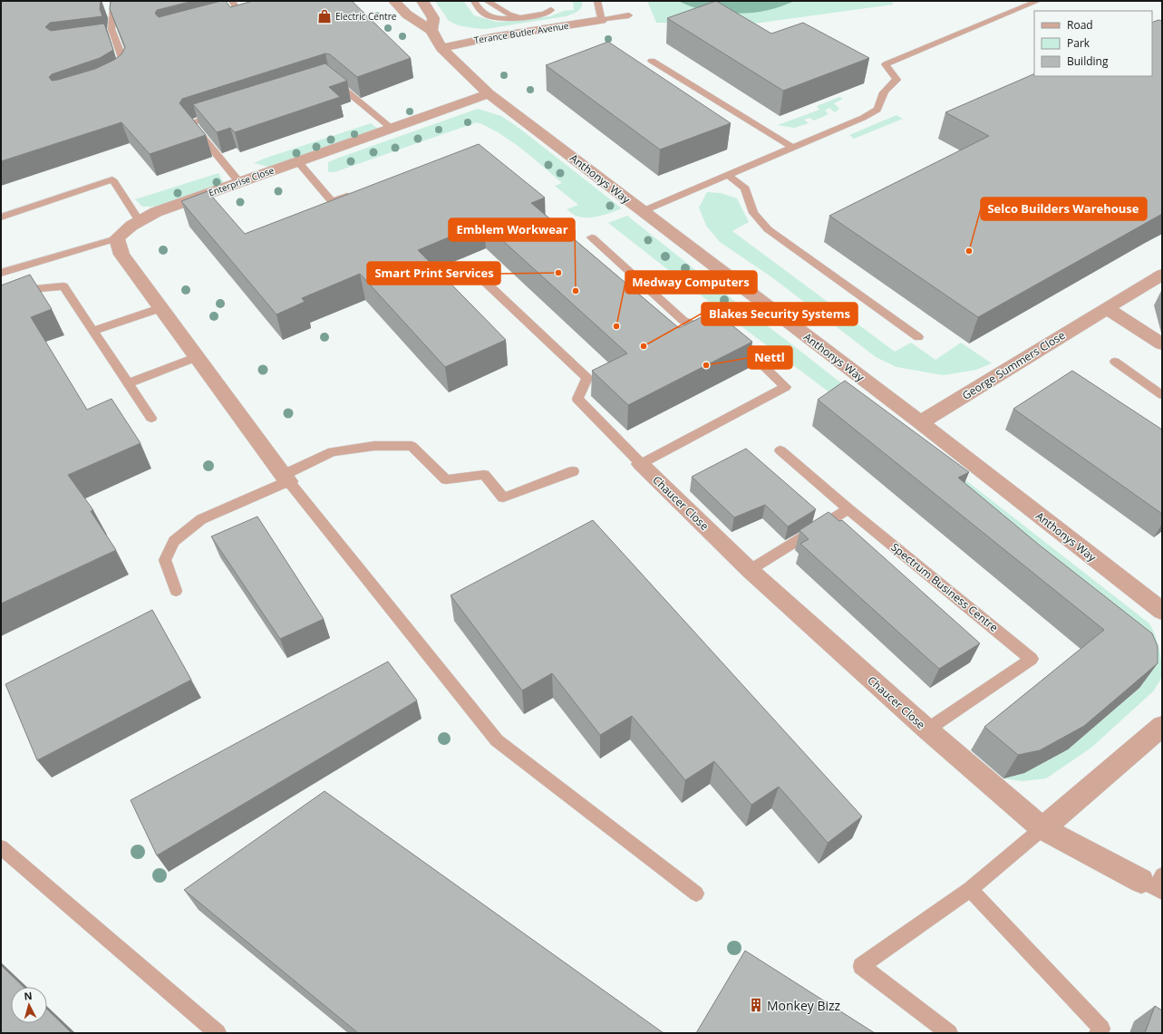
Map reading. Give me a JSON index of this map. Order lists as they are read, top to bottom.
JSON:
{
  "streets": {
    "street": [
      "Terance Butler Avenue",
      "Anthonys Way",
      "Enterprise Close",
      "George Summers Close",
      "Chaucer Close"
    ],
    "lane": ["Spectrum Business Centre"]
  },
  "crossings": [
    ["Terance Butler Avenue", "Anthonys Way"],
    ["Anthonys Way", "Enterprise Close"],
    ["Anthonys Way", "George Summers Close"],
    ["Chaucer Close", "Spectrum Business Centre"]
  ],
  "places": {
    "shop": ["Electric Centre"],
    "other": [
      "Selco Builders Warehouse",
      "Smart Print Services",
      "Emblem Workwear",
      "Medway Computers",
      "Blakes Security Systems",
      "Nettl"
    ],
    "building": ["Monkey Bizz"]
  },
  "legend": ["Road", "Park", "Building"],
  "north": "top"
}
